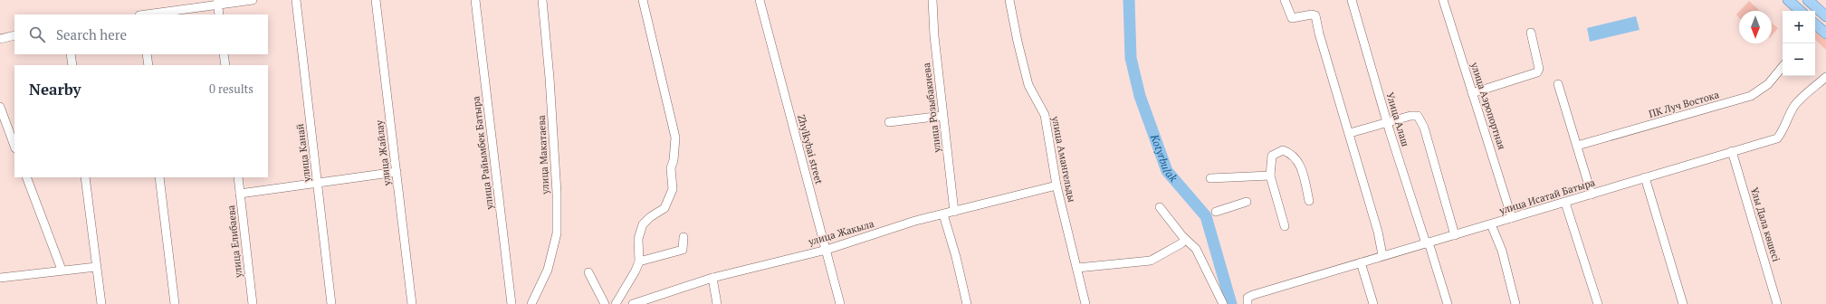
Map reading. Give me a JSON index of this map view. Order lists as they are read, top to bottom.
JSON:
{
  "streets": {
    "street": [
      "ПК Луч Востока",
      "улица Аэропортная",
      "улица Розыбакиева",
      "Улица Алаш",
      "Zhylkybai street",
      "улица Канай",
      "улица Жайлау",
      "улица Райымбек Батыра",
      "улица Макатаева",
      "улица Амангельды",
      "улица Исатай Батыра",
      "Ұлы Дала көшесі",
      "улица Жакыла",
      "улица Елибаева"
    ]
  },
  "crossings": [
    ["улица Аэропортная", "улица Исатай Батыра"],
    ["улица Розыбакиева", "улица Жакыла"],
    ["Улица Алаш", "улица Исатай Батыра"],
    ["Zhylkybai street", "улица Жакыла"],
    ["улица Амангельды", "улица Жакыла"],
    ["улица Исатай Батыра", "Ұлы Дала көшесі"]
  ],
  "water": ["Kotyrbulak"],
  "north": "bottom",
  "page": {
    "map_buttons": ["+", "−"],
    "search": "Search here",
    "heading": ["Nearby", "0 results"]
  }
}
